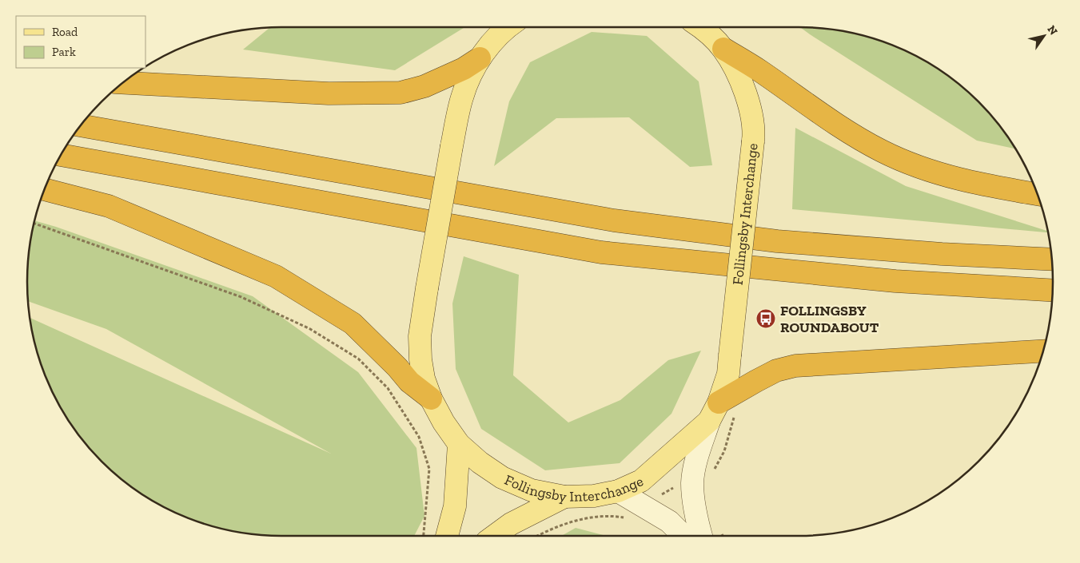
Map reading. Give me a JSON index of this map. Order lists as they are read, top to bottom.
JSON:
{
  "streets": {
    "main road": ["Follingsby Interchange"]
  },
  "places": {
    "bus stop": ["FOLLINGSBY ROUNDABOUT"]
  },
  "legend": ["Road", "Park"],
  "north": "top right"
}
